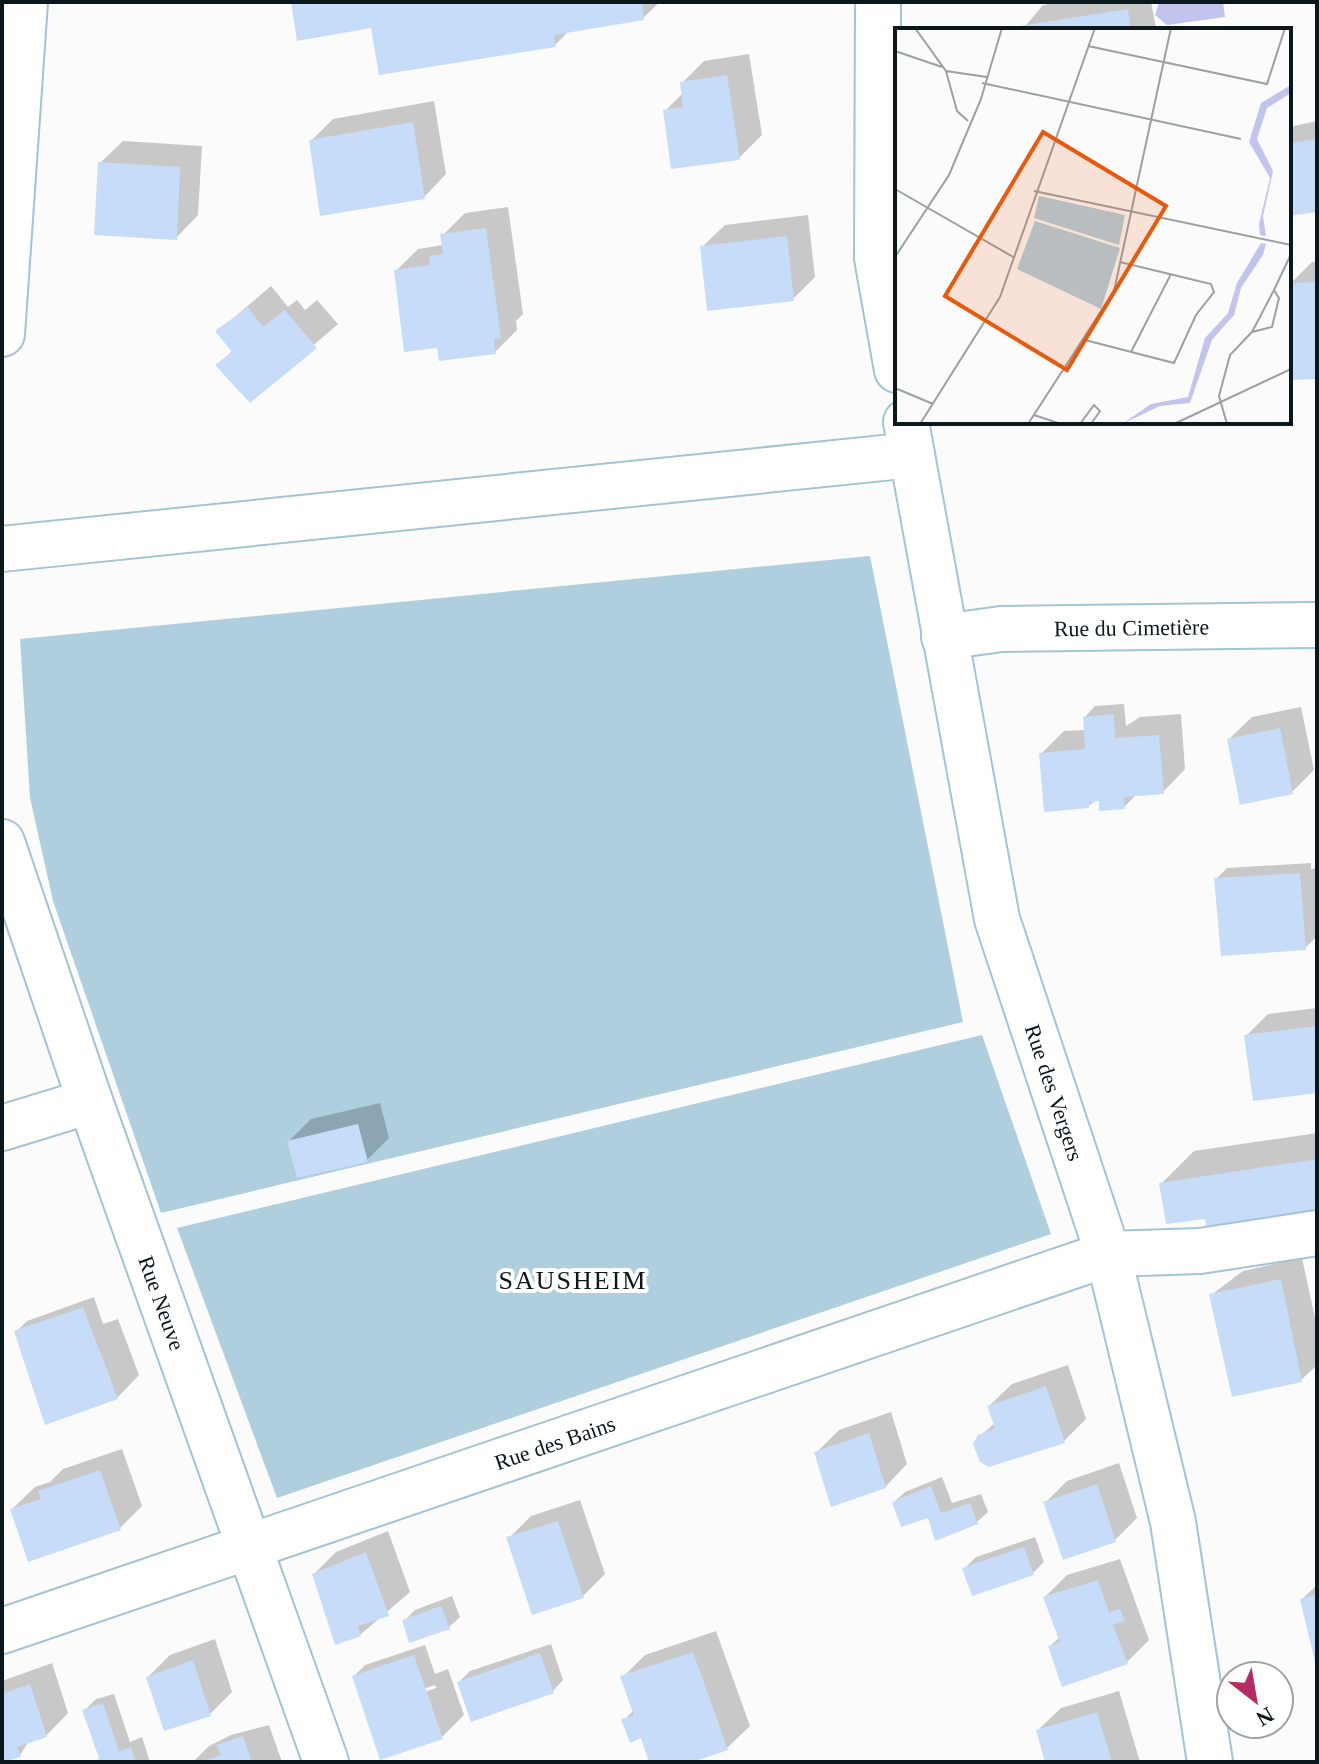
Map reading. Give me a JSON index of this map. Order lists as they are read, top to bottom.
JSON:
{
  "streets": {
    "street": [
      "Rue du Cimetière",
      "Rue des Vergers",
      "Rue Neuve",
      "Rue des Bains"
    ]
  },
  "crossings": [
    ["Rue du Cimetière", "Rue des Vergers"],
    ["Rue des Vergers", "Rue des Bains"],
    ["Rue Neuve", "Rue des Bains"]
  ],
  "districts": ["SAUSHEIM"],
  "north": "bottom right"
}
